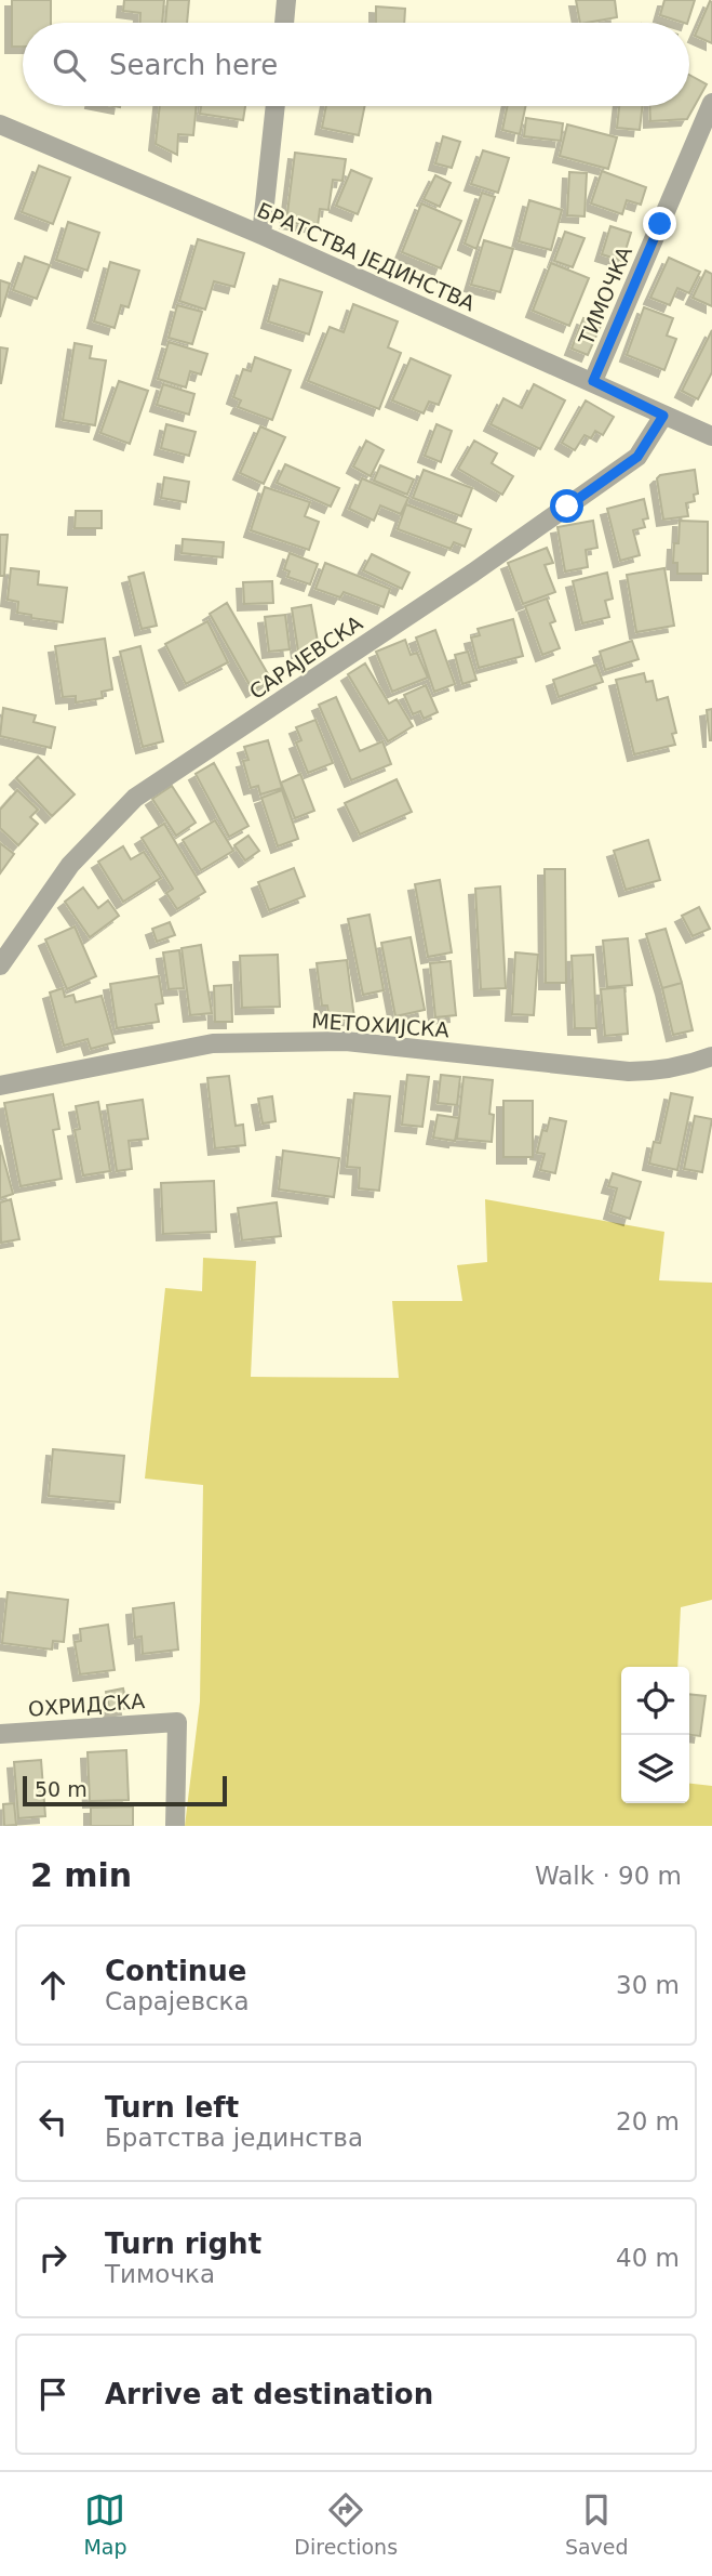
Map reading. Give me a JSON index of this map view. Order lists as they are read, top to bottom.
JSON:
{
  "streets": {
    "street": [
      "БРАТСТВА ЈЕДИНСТВА",
      "ТИМОЧКА",
      "САРАЈЕВСКА",
      "МЕТОХИЈСКА",
      "ОХРИДСКА"
    ]
  },
  "crossings": [
    ["БРАТСТВА ЈЕДИНСТВА", "ТИМОЧКА"],
    ["БРАТСТВА ЈЕДИНСТВА", "САРАЈЕВСКА"]
  ],
  "scale_bar": "50 m",
  "page": {
    "search": "Search here",
    "scale": "50 m",
    "heading": ["2 min", "Walk · 90 m"],
    "list": [
      ["Continue", "Сарајевска", "30 m"],
      ["Turn left", "Братства јединства", "20 m"],
      ["Turn right", "Тимочка", "40 m"],
      "Arrive at destination"
    ],
    "nav": ["Map", "Directions", "Saved"]
  }
}
